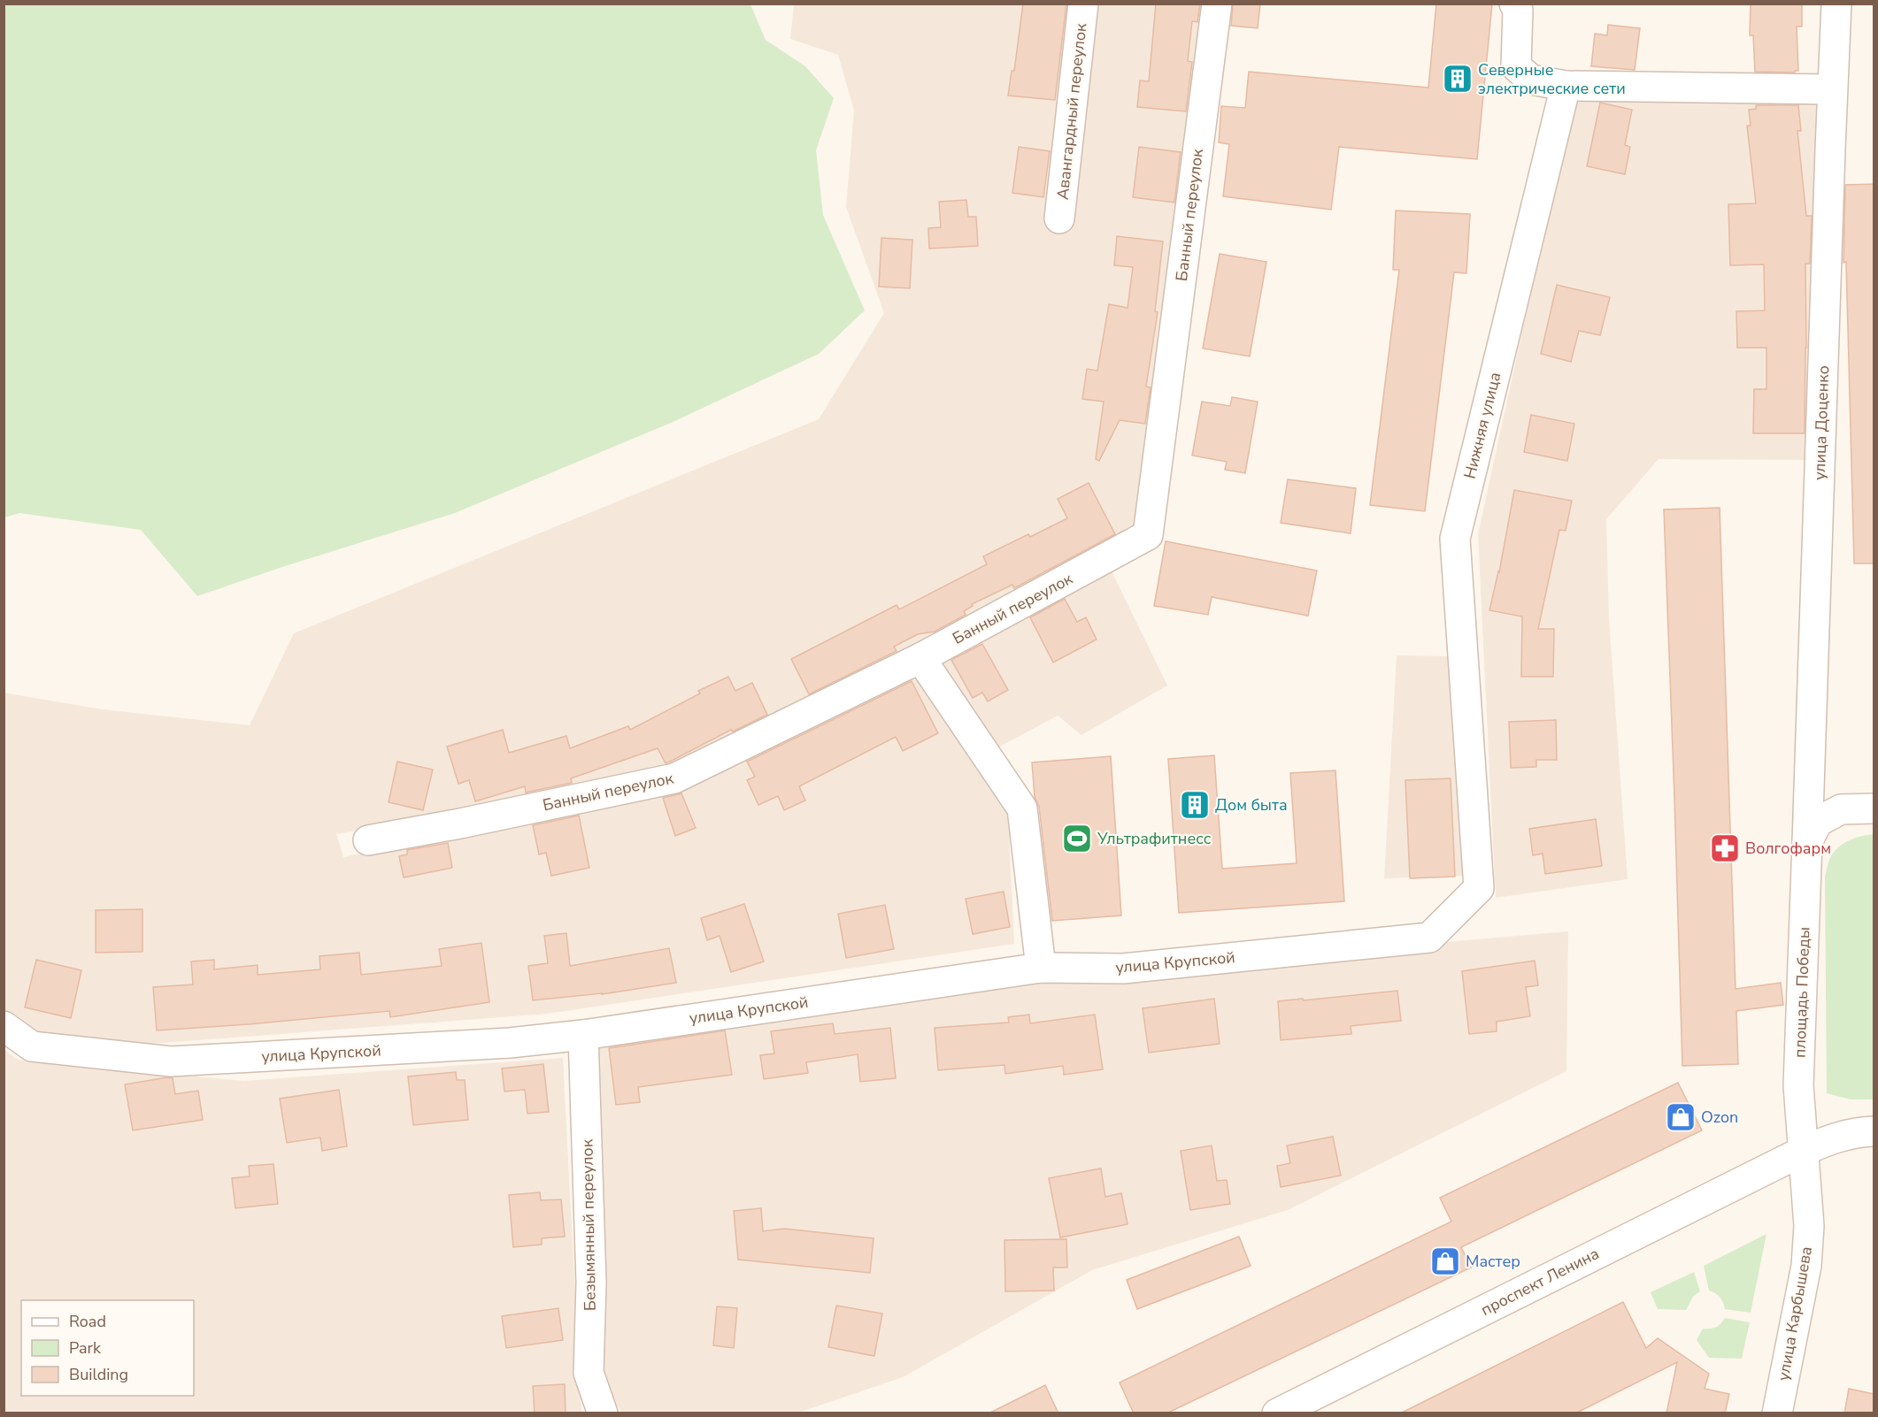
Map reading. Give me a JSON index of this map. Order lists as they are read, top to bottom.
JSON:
{
  "streets": {
    "street": [
      "Авангардный переулок",
      "Банный переулок",
      "улица Доценко",
      "Нижняя улица",
      "улица Крупской",
      "площадь Победы",
      "Безымянный переулок",
      "проспект Ленина",
      "улица Карбышева"
    ]
  },
  "crossings": [
    ["улица Доценко", "площадь Победы"],
    ["Нижняя улица", "улица Крупской"],
    ["улица Крупской", "Безымянный переулок"],
    ["площадь Победы", "проспект Ленина"],
    ["площадь Победы", "улица Карбышева"],
    ["проспект Ленина", "улица Карбышева"]
  ],
  "places": {
    "building": ["Северные электрические сети", "Дом быта"],
    "sports": ["Ультрафитнесс"],
    "pharmacy": ["Волгофарм"],
    "shop": ["Ozon", "Мастер"]
  },
  "legend": ["Road", "Park", "Building"]
}
